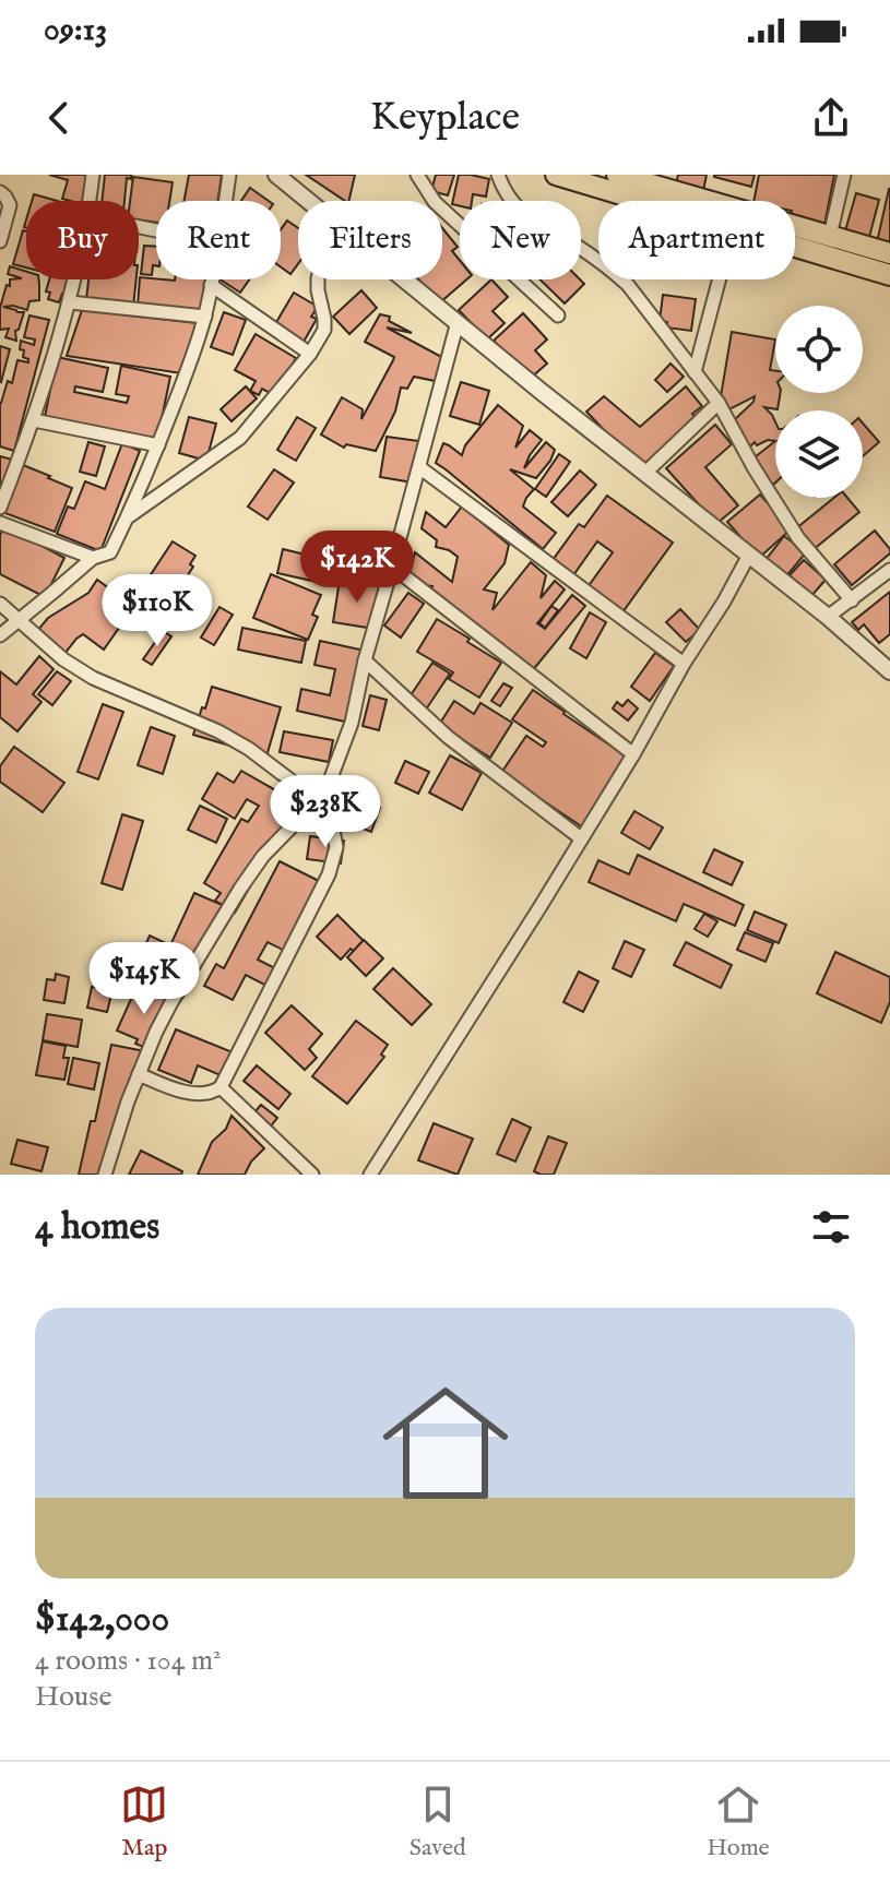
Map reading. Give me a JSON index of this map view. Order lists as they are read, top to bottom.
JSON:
{
  "page": {
    "status": "09:13",
    "header": "Keyplace",
    "chip": [
      "Buy",
      "Rent",
      "Filters",
      "New",
      "Apartment"
    ],
    "price": [
      "$142K",
      "$110K",
      "$238K",
      "$145K"
    ],
    "heading": "4 homes",
    "list": [
      {
        "name": "$142,000",
        "note": "4 rooms · 104 m² · House"
      }
    ],
    "tabs": ["Map", "Saved", "Home"]
  }
}
